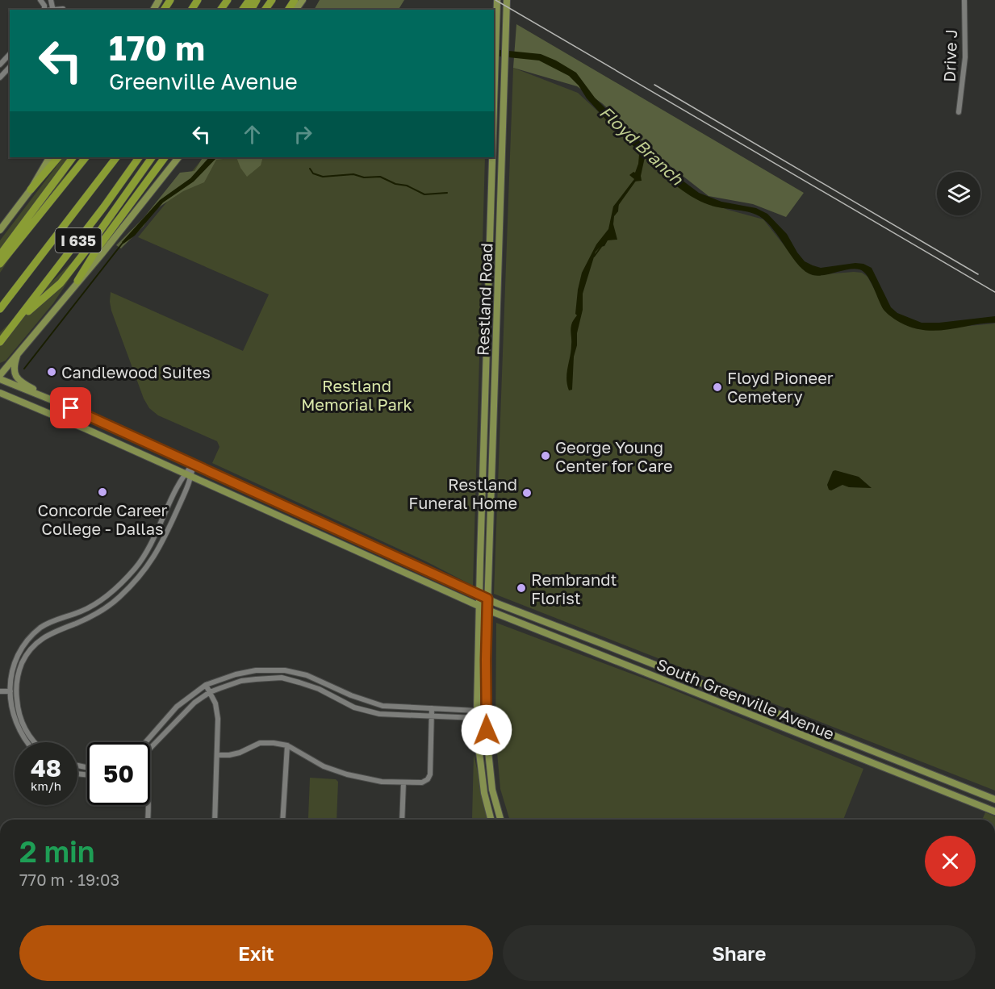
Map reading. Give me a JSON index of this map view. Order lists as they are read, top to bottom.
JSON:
{
  "streets": {
    "highway": ["I 635"],
    "main road": ["Restland Road", "South Greenville Avenue"],
    "street": ["Drive J"]
  },
  "crossings": [
    ["Restland Road", "South Greenville Avenue"]
  ],
  "water": ["Floyd Branch"],
  "parks": ["Restland Memorial Park"],
  "places": [
    "Candlewood Suites",
    "Floyd Pioneer Cemetery",
    "George Young Center for Care",
    "Concorde Career College - Dallas",
    "Restland Funeral Home",
    "Rembrandt Florist"
  ],
  "page": {
    "turn": ["170 m", "Greenville Avenue"],
    "speed": "48 km/h",
    "limit": "50",
    "heading": ["2 min", "770 m · 19:03"],
    "buttons": ["Exit", "Share"]
  }
}
